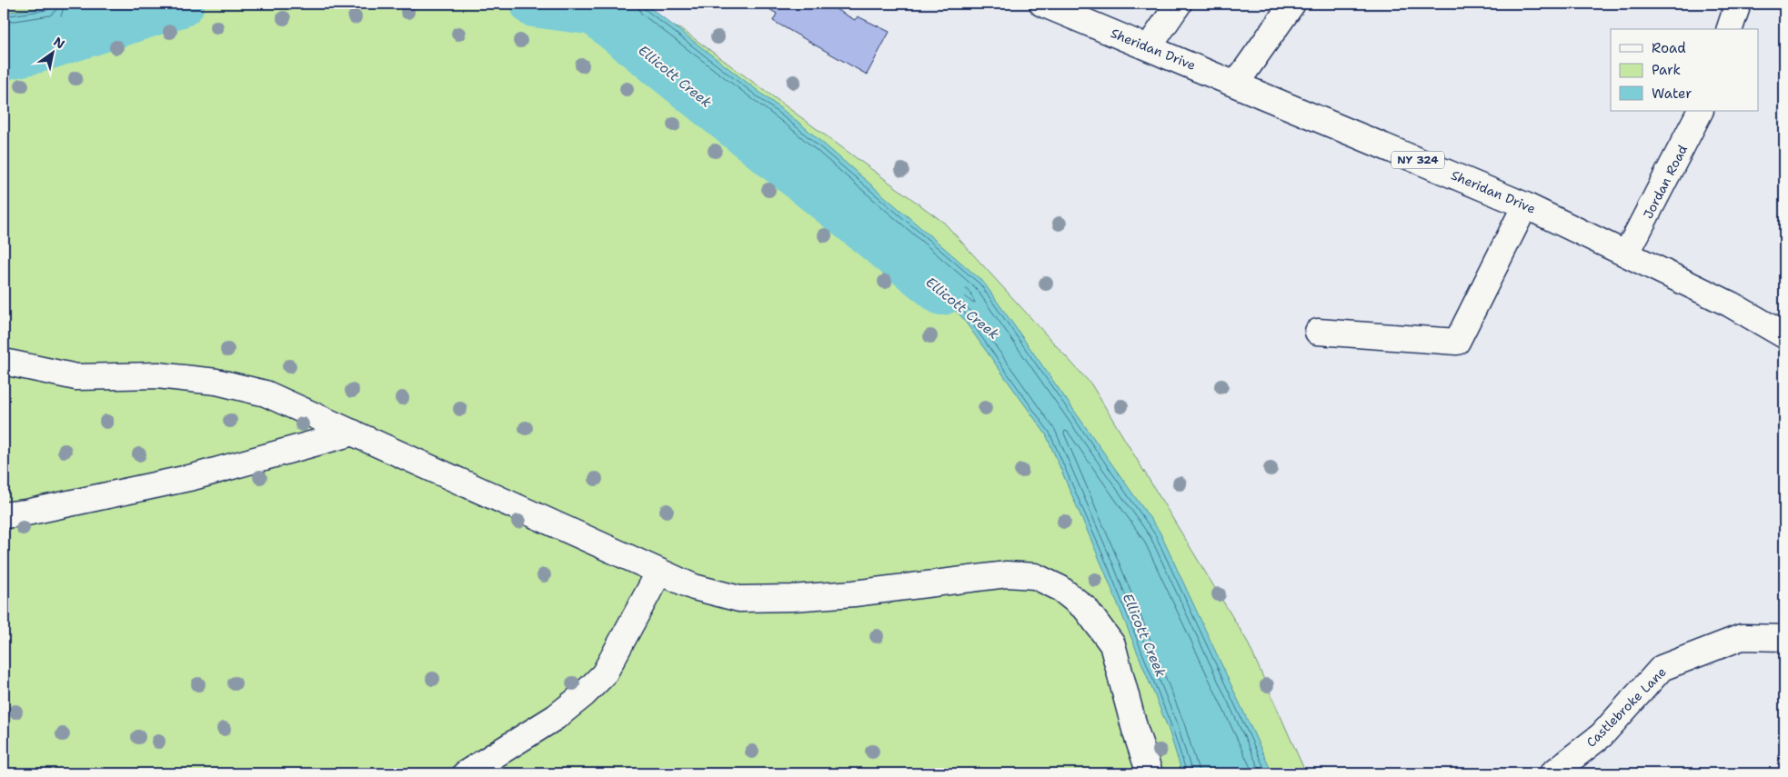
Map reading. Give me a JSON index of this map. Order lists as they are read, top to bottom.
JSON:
{
  "streets": {
    "main road": [
      "Sheridan Drive",
      "NY 324",
      "Jordan Road",
      "Castlebroke Lane"
    ]
  },
  "crossings": [
    ["Sheridan Drive", "Jordan Road"]
  ],
  "water": ["Ellicott Creek"],
  "legend": ["Road", "Park", "Water"],
  "north": "top right"
}
